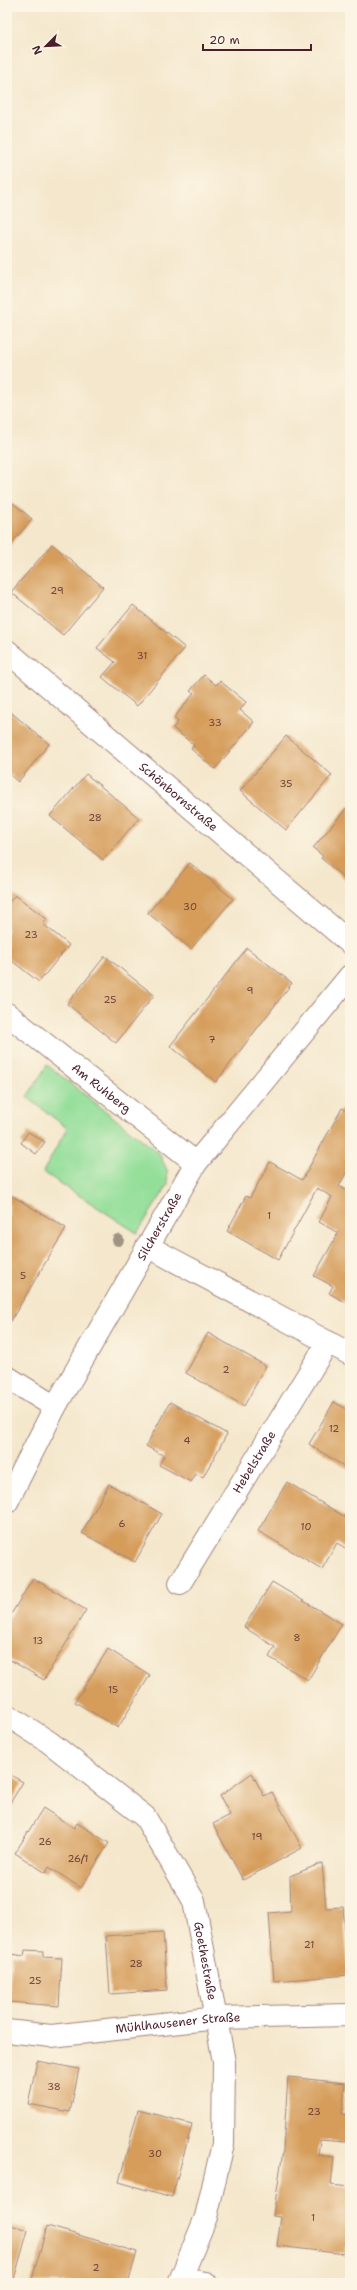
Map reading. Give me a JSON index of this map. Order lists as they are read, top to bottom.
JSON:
{
  "streets": {
    "street": [
      "Schönbornstraße",
      "Am Ruhberg",
      "Silcherstraße",
      "Hebelstraße",
      "Goethestraße",
      "Mühlhausener Straße"
    ]
  },
  "crossings": [
    ["Am Ruhberg", "Silcherstraße"],
    ["Goethestraße", "Mühlhausener Straße"]
  ],
  "house_numbers": [
    "29",
    "31",
    "33",
    "35",
    "28",
    "30",
    "23",
    "9",
    "25",
    "7",
    "1",
    "5",
    "2",
    "12",
    "4",
    "6",
    "10",
    "8",
    "13",
    "15",
    "19",
    "26",
    "26/1",
    "21",
    "28",
    "25",
    "38",
    "23",
    "30",
    "1",
    "2"
  ],
  "scale_bar": "20 m",
  "north": "bottom left"
}
